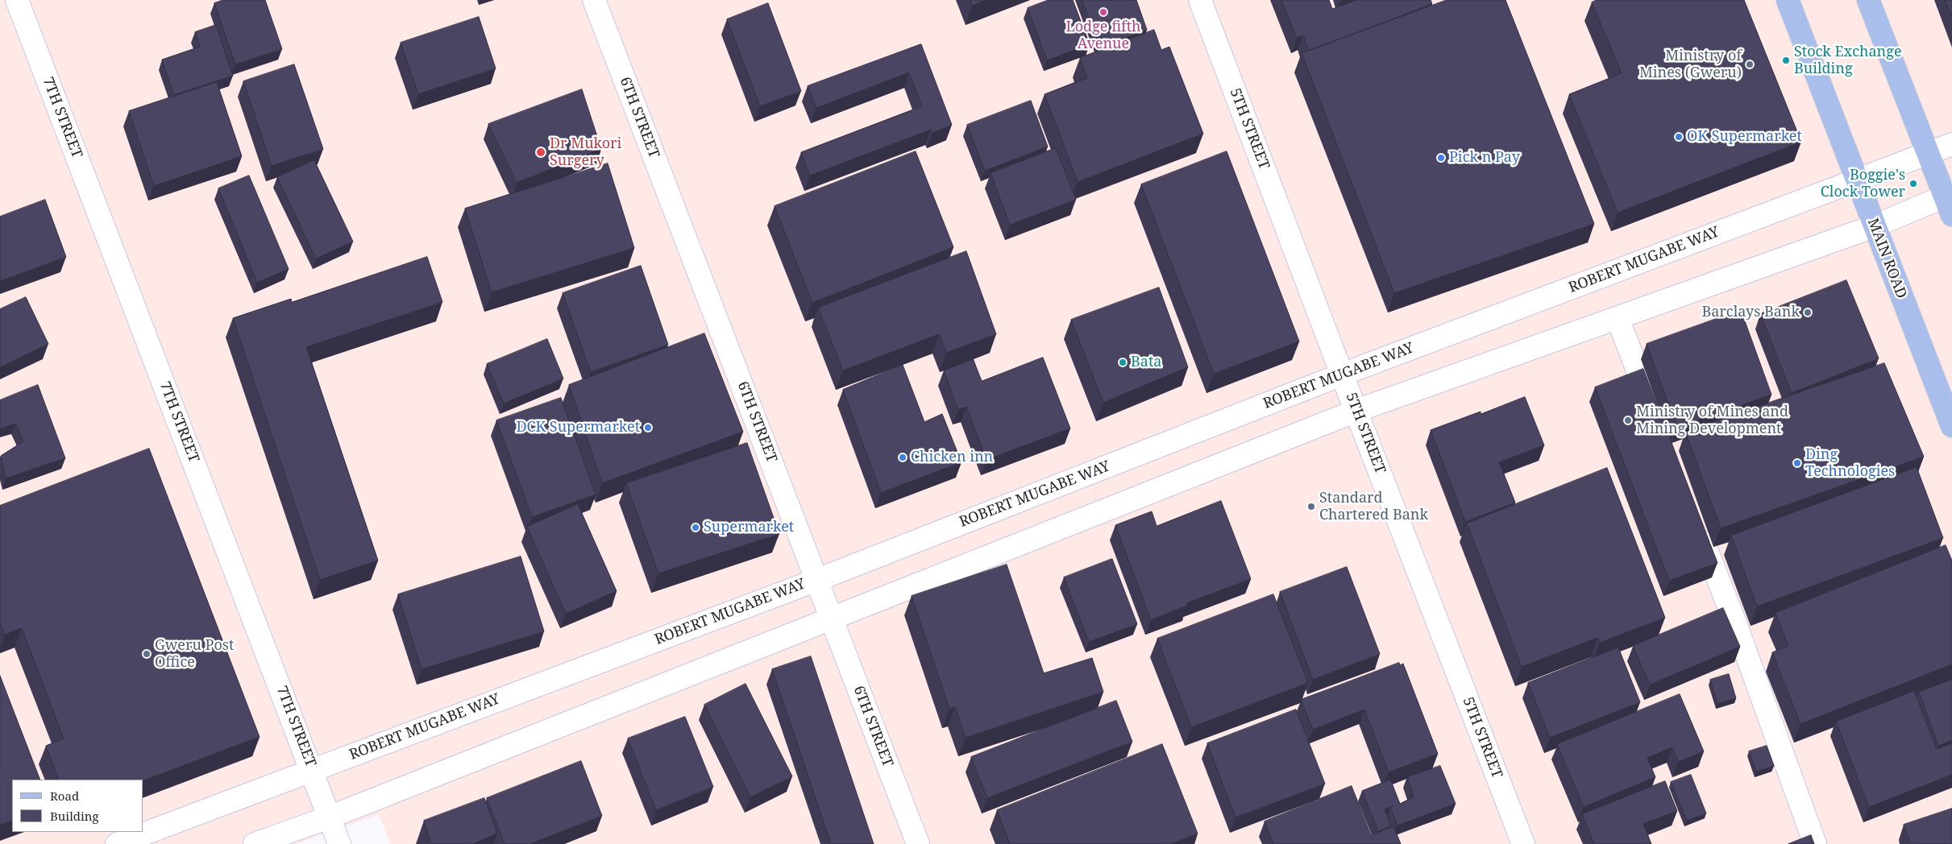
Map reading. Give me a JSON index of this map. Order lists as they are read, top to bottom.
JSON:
{
  "streets": {
    "main road": ["MAIN ROAD"],
    "street": [
      "7TH STREET",
      "6TH STREET",
      "5TH STREET",
      "ROBERT MUGABE WAY"
    ]
  },
  "crossings": [
    ["7TH STREET", "ROBERT MUGABE WAY"],
    ["6TH STREET", "ROBERT MUGABE WAY"],
    ["5TH STREET", "ROBERT MUGABE WAY"],
    ["MAIN ROAD", "ROBERT MUGABE WAY"]
  ],
  "places": [
    "Lodge fifth Avenue",
    "Stock Exchange Building",
    "Ministry of Mines (Gweru)",
    "OK Supermarket",
    "Dr Mukori Surgery",
    "Pick n Pay",
    "Boggie's Clock Tower",
    "Barclays Bank",
    "Bata",
    "Ministry of Mines and Mining Development",
    "DCK Supermarket",
    "Chicken inn",
    "Ding Technologies",
    "Standard Chartered Bank",
    "Supermarket",
    "Gweru Post Office"
  ],
  "legend": ["Road", "Building"]
}
